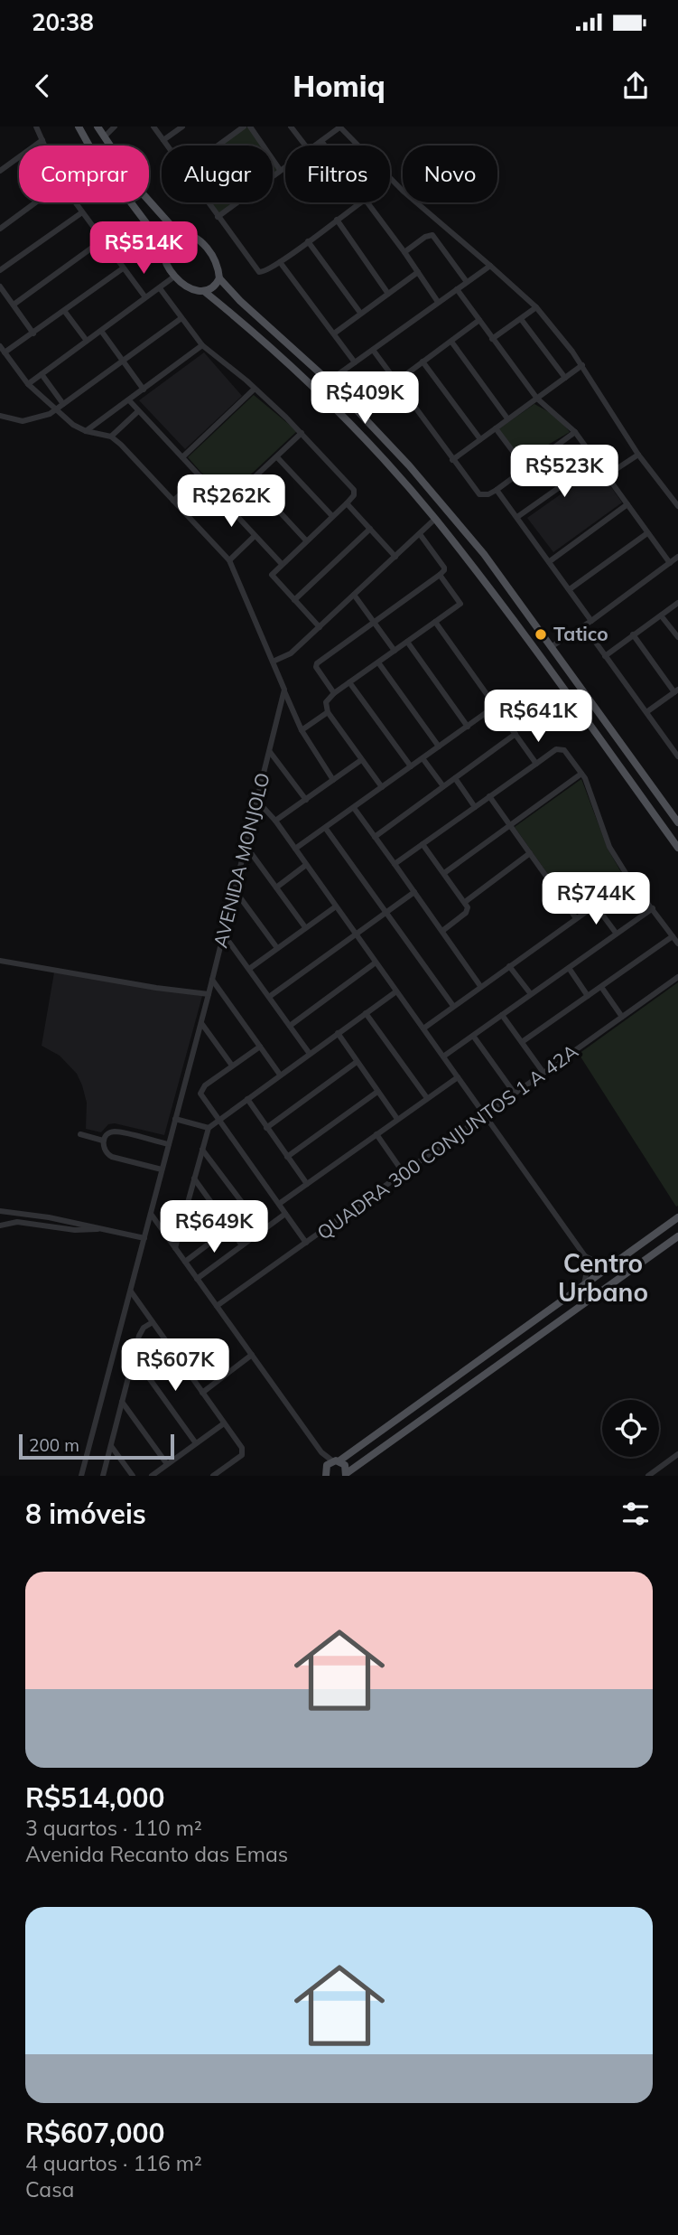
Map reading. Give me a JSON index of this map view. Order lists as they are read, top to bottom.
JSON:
{
  "streets": {
    "street": ["AVENIDA MONJOLO", "QUADRA 300 CONJUNTOS 1 A 42A"]
  },
  "districts": ["Centro Urbano"],
  "places": ["Tatico"],
  "scale_bar": "200 m",
  "page": {
    "status": "20:38",
    "header": "Homiq",
    "chip": [
      "Comprar",
      "Alugar",
      "Filtros",
      "Novo"
    ],
    "price": [
      "R$514K",
      "R$409K",
      "R$523K",
      "R$262K",
      "R$641K",
      "R$744K",
      "R$649K",
      "R$607K"
    ],
    "scale": "200 m",
    "heading": "8 imóveis",
    "list": [
      {
        "name": "R$514,000",
        "note": "3 quartos · 110 m² · Avenida Recanto das Emas"
      },
      {
        "name": "R$607,000",
        "note": "4 quartos · 116 m² · Casa"
      }
    ]
  }
}
